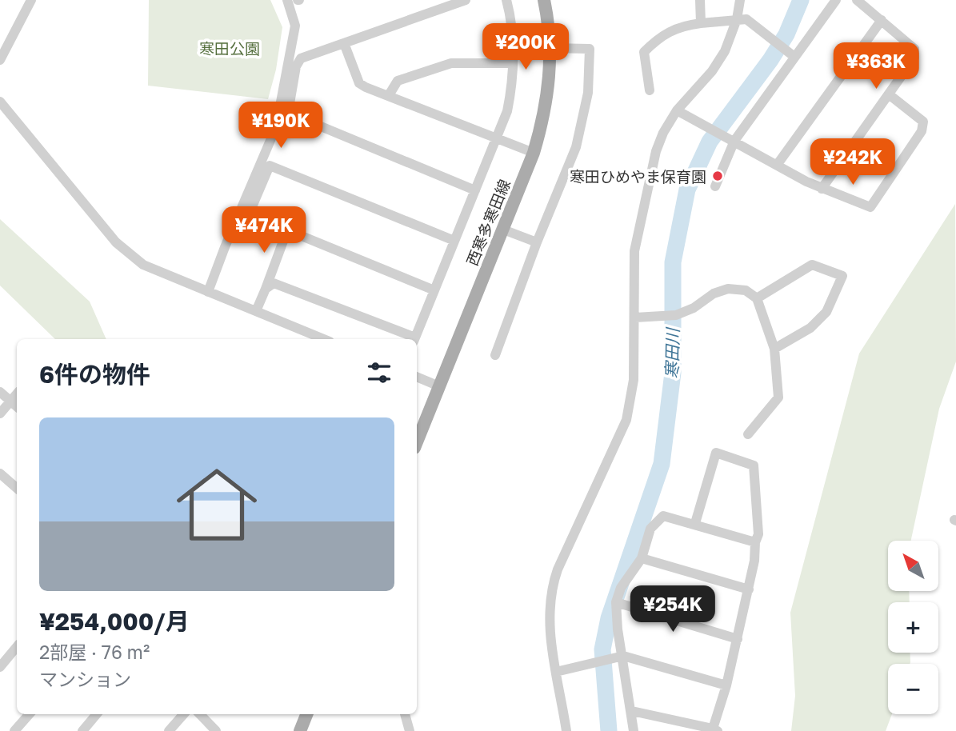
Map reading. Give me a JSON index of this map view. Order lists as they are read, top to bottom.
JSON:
{
  "streets": {
    "main road": ["西寒多寒田線"]
  },
  "water": ["寒田川"],
  "parks": ["寒田公園"],
  "places": ["寒田ひめやま保育園"],
  "north": "top left",
  "page": {
    "price": [
      "¥200K",
      "¥363K",
      "¥190K",
      "¥242K",
      "¥474K",
      "¥254K"
    ],
    "heading": "6件の物件",
    "list": [
      {
        "name": "¥254,000/月",
        "note": "2部屋 · 76 m² · マンション"
      }
    ],
    "map_buttons": ["+", "−"]
  }
}
